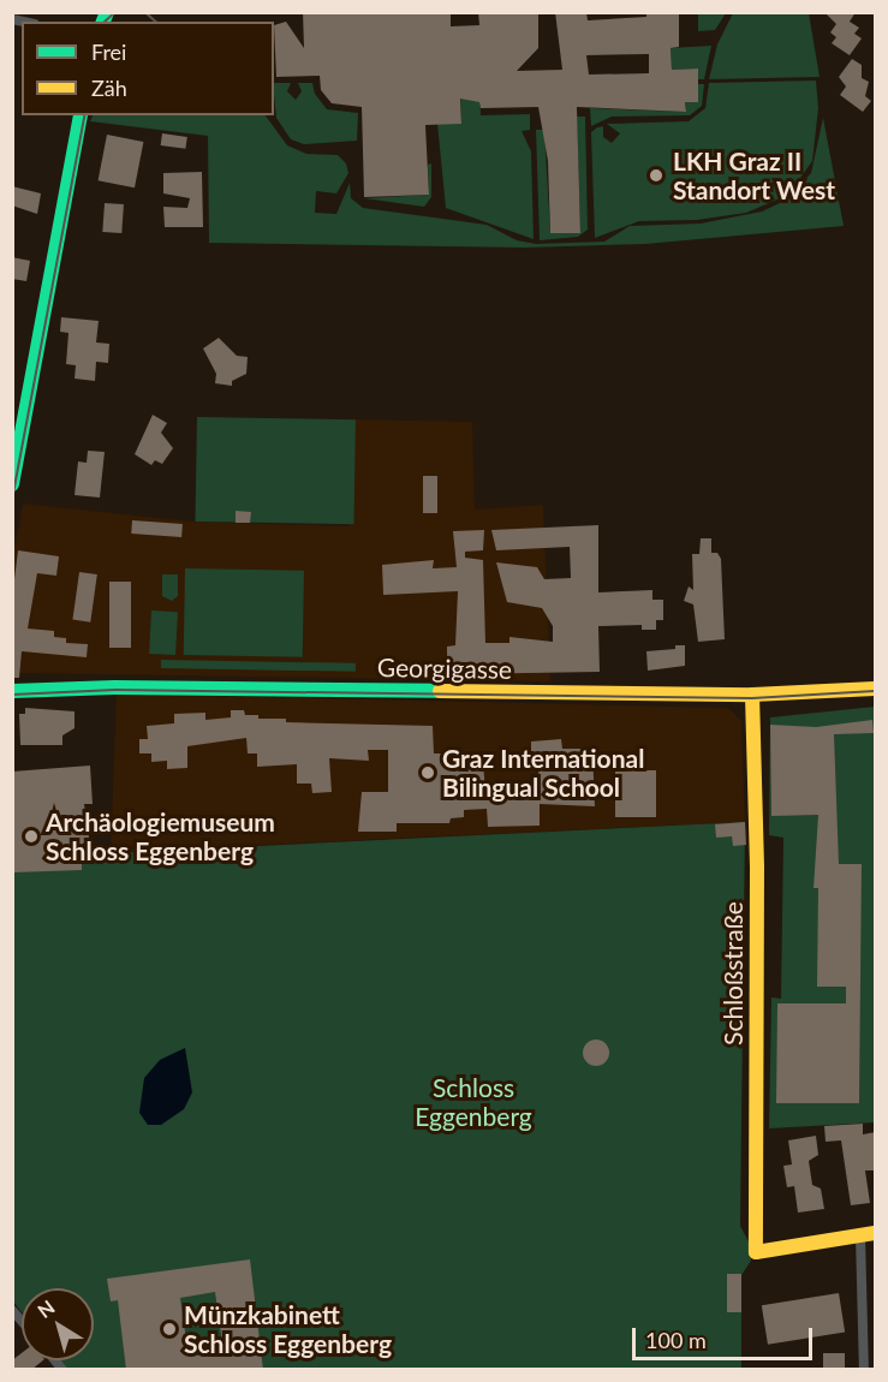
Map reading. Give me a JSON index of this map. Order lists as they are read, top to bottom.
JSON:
{
  "streets": {
    "main road": ["Georgigasse", "Schloßstraße"]
  },
  "crossings": [
    ["Georgigasse", "Schloßstraße"]
  ],
  "parks": ["Schloss Eggenberg"],
  "places": [
    "LKH Graz II Standort West",
    "Graz International Bilingual School",
    "Archäologiemuseum Schloss Eggenberg",
    "Münzkabinett Schloss Eggenberg"
  ],
  "legend": ["Frei", "Zäh"],
  "scale_bar": "100 m",
  "north": "top left"
}
